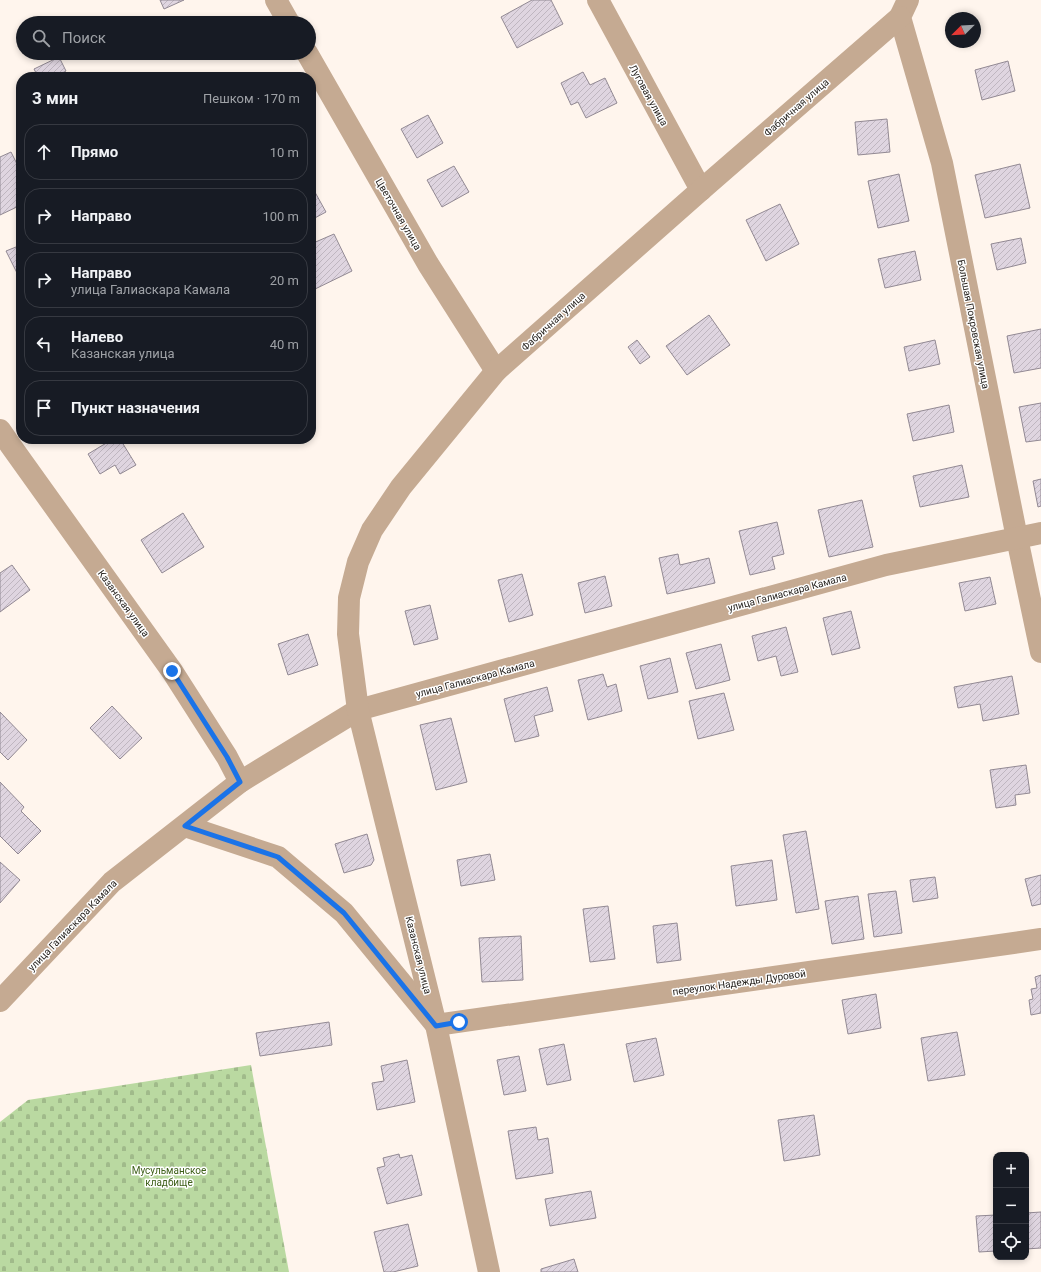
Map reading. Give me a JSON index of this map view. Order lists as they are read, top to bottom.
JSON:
{
  "streets": {
    "street": [
      "Луговая улица",
      "Фабричная улица",
      "Цветочная улица",
      "Большая Покровская улица",
      "улица Галиаскара Камала",
      "Казанская улица",
      "переулок Надежды Дуровой"
    ]
  },
  "crossings": [
    ["Луговая улица", "Фабричная улица"],
    ["Фабричная улица", "Цветочная улица"],
    ["Фабричная улица", "Большая Покровская улица"],
    ["Фабричная улица", "улица Галиаскара Камала"],
    ["Фабричная улица", "Казанская улица"],
    ["Большая Покровская улица", "улица Галиаскара Камала"],
    ["улица Галиаскара Камала", "Казанская улица"],
    ["Казанская улица", "переулок Надежды Дуровой"]
  ],
  "parks": ["Мусульманское кладбище"],
  "north": "bottom left",
  "page": {
    "search": "Поиск",
    "heading": ["3 мин", "Пешком · 170 m"],
    "list": [
      ["Прямо", "10 m"],
      ["Направо", "100 m"],
      ["Направо", "улица Галиаскара Камала", "20 m"],
      ["Налево", "Казанская улица", "40 m"],
      "Пункт назначения"
    ],
    "map_buttons": ["+", "−"]
  }
}
